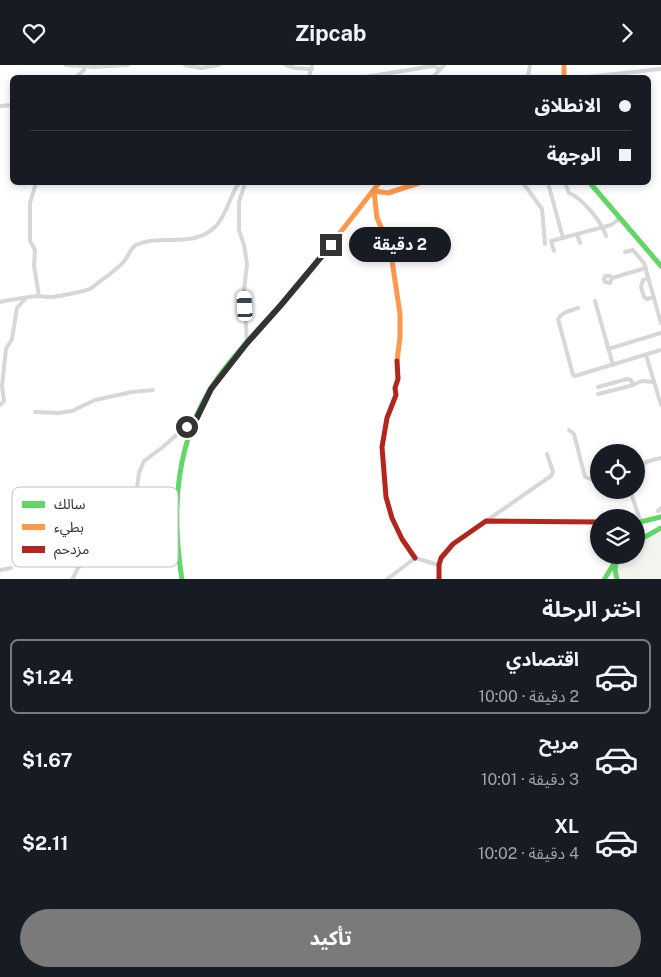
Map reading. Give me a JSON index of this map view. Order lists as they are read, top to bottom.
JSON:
{
  "legend": ["سالك", "بطيء", "مزدحم"],
  "page": {
    "header": "Zipcab",
    "banner": ["الانطلاق", "الوجهة"],
    "bubble": "2 دقيقة",
    "heading": "اختر الرحلة",
    "list": [
      {
        "name": "اقتصادي",
        "note": "2 دقيقة · 10:00",
        "value": "$1.24"
      },
      {
        "name": "مريح",
        "note": "3 دقيقة · 10:01",
        "value": "$1.67"
      },
      {
        "name": "XL",
        "note": "4 دقيقة · 10:02",
        "value": "$2.11"
      }
    ],
    "buttons": "تأكيد"
  }
}
